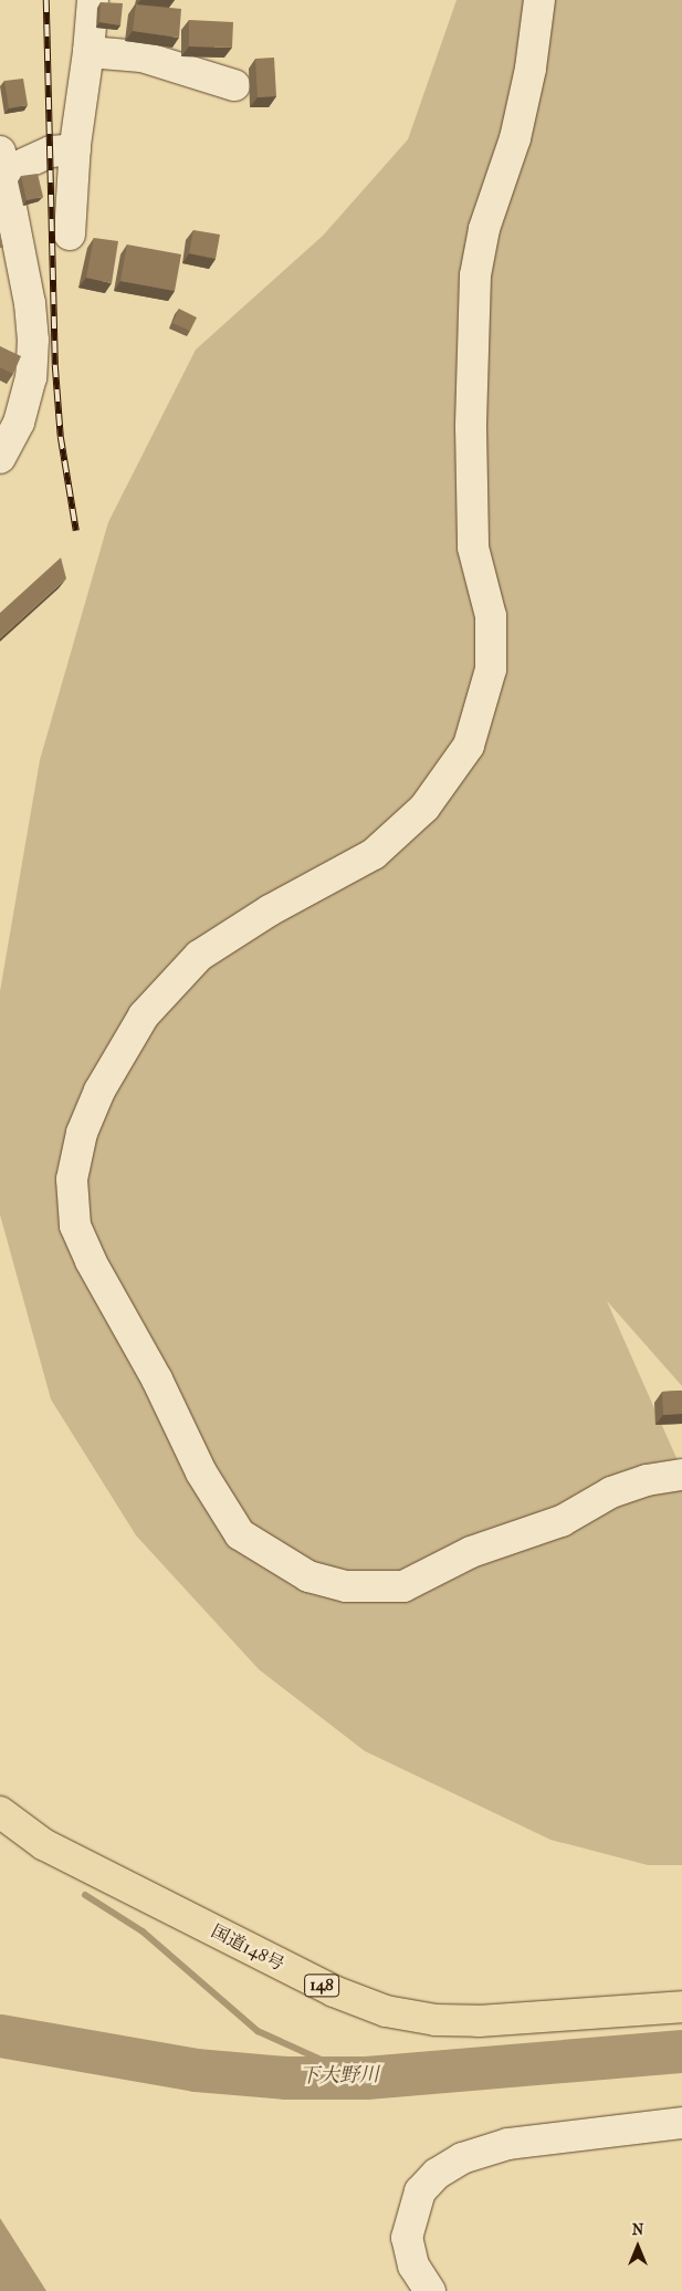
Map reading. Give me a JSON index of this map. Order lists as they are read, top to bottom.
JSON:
{
  "streets": {
    "highway": ["国道148号", "148"]
  },
  "water": ["下大野川"],
  "north": "top"
}
